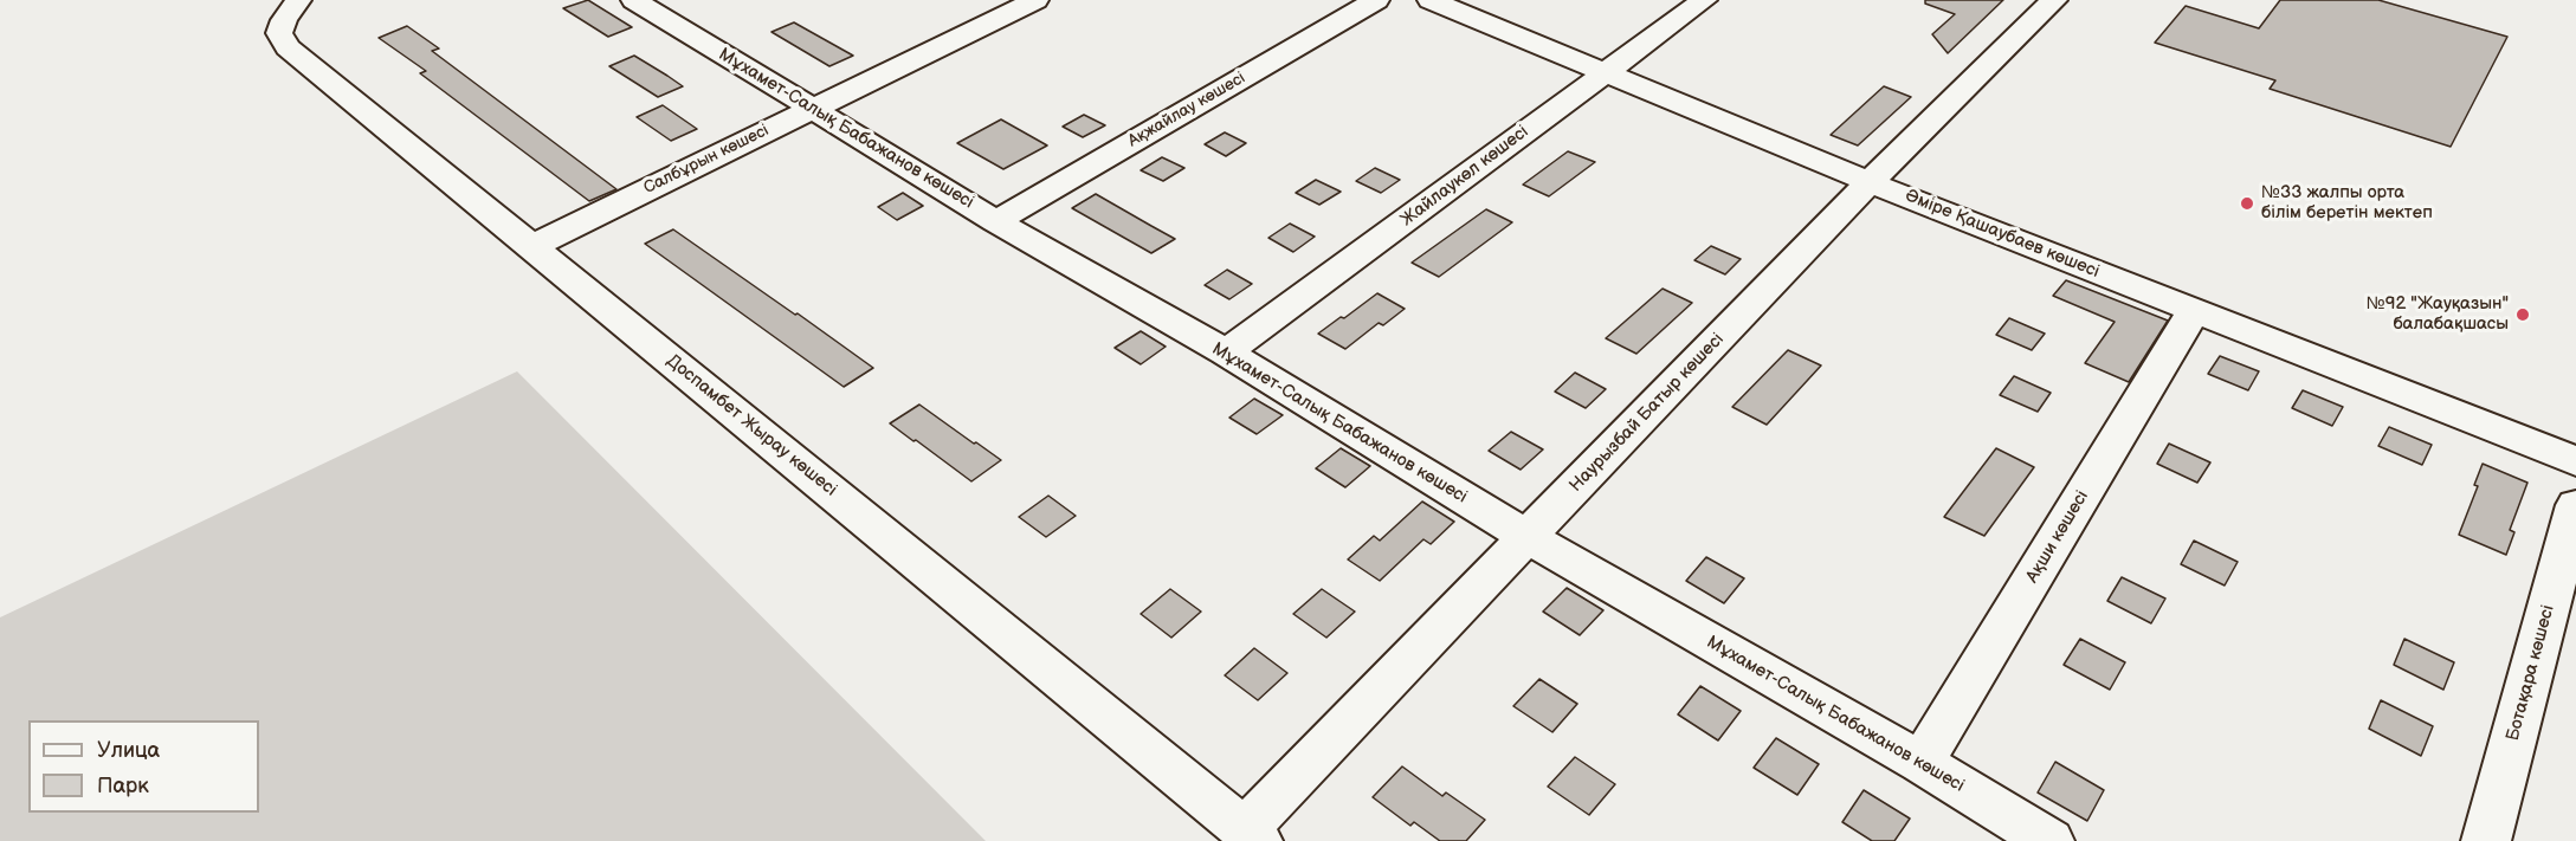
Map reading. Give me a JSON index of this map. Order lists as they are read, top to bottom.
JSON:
{
  "streets": {
    "street": [
      "Ақжайлау көшесі",
      "Мұхамет-Салық Бабажанов көшесі",
      "Салбұрын көшесі",
      "Жайлаукөл көшесі",
      "Әміре Қашаубаев көшесі",
      "Наурызбай Батыр көшесі",
      "Доспамбет Жырау көшесі",
      "Ақши көшесі",
      "Ботақара көшесі"
    ]
  },
  "crossings": [
    ["Ақжайлау көшесі", "Мұхамет-Салық Бабажанов көшесі"],
    ["Мұхамет-Салық Бабажанов көшесі", "Салбұрын көшесі"],
    ["Мұхамет-Салық Бабажанов көшесі", "Жайлаукөл көшесі"],
    ["Мұхамет-Салық Бабажанов көшесі", "Наурызбай Батыр көшесі"],
    ["Мұхамет-Салық Бабажанов көшесі", "Ақши көшесі"],
    ["Салбұрын көшесі", "Доспамбет Жырау көшесі"],
    ["Жайлаукөл көшесі", "Әміре Қашаубаев көшесі"],
    ["Әміре Қашаубаев көшесі", "Наурызбай Батыр көшесі"],
    ["Әміре Қашаубаев көшесі", "Ақши көшесі"],
    ["Наурызбай Батыр көшесі", "Доспамбет Жырау көшесі"]
  ],
  "places": ["№33 жалпы орта білім беретін мектеп", "№92 \"Жауқазын\" балабақшасы"],
  "legend": ["Улица", "Парк"]
}
